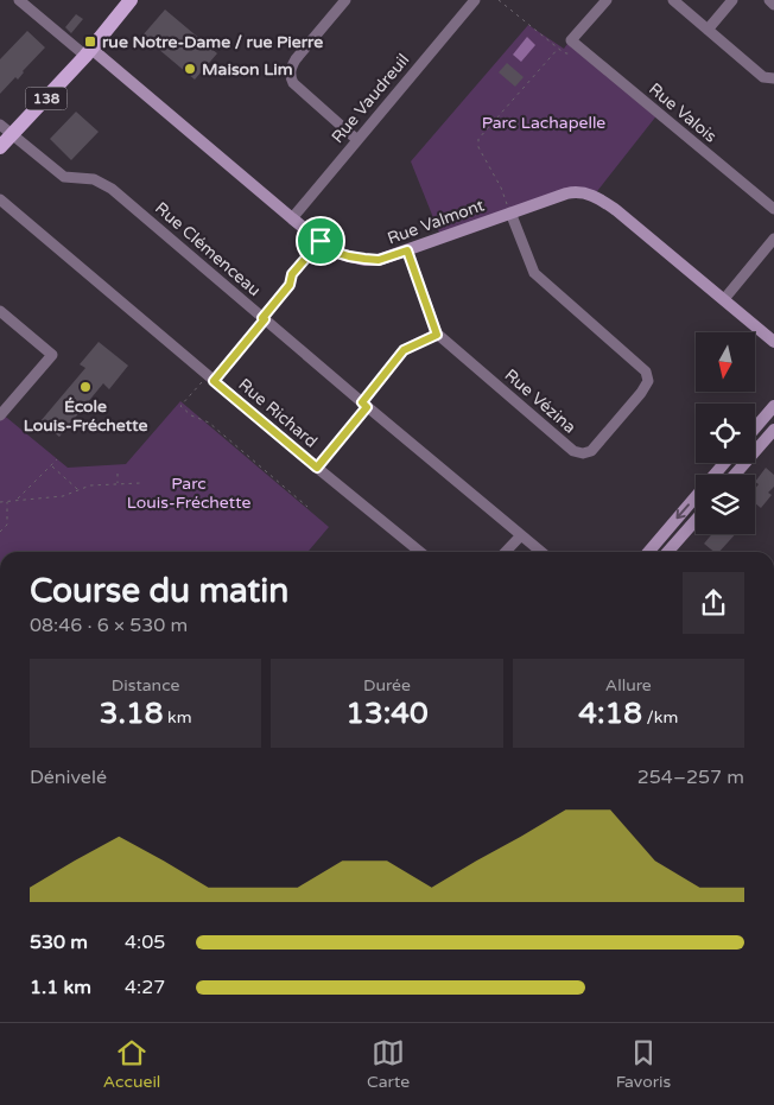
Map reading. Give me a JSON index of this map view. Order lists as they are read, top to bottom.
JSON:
{
  "streets": {
    "main road": ["138"],
    "street": [
      "Rue Vaudreuil",
      "Rue Valois",
      "Rue Valmont",
      "Rue Clémenceau",
      "Rue Vézina",
      "Rue Richard"
    ]
  },
  "crossings": [
    ["138", "Rue Valmont"],
    ["138", "Rue Clémenceau"],
    ["Rue Vaudreuil", "Rue Valmont"],
    ["Rue Valmont", "Rue Vézina"]
  ],
  "parks": ["Parc Lachapelle", "Parc Louis-Fréchette"],
  "places": {
    "transit": ["rue Notre-Dame / rue Pierre"],
    "other": ["Maison Lim", "École Louis-Fréchette"]
  },
  "north": "bottom",
  "page": {
    "heading": ["Course du matin", "08:46 · 6 × 530 m"],
    "stats": [
      ["Distance", "3.18 km"],
      ["Durée", "13:40"],
      ["Allure", "4:18 /km"]
    ],
    "chart": ["Dénivelé", "254–257 m"],
    "list": [
      {
        "name": "530 m",
        "note": "4:05"
      },
      {
        "name": "1.1 km",
        "note": "4:27"
      }
    ],
    "tabs": ["Accueil", "Carte", "Favoris"]
  }
}
